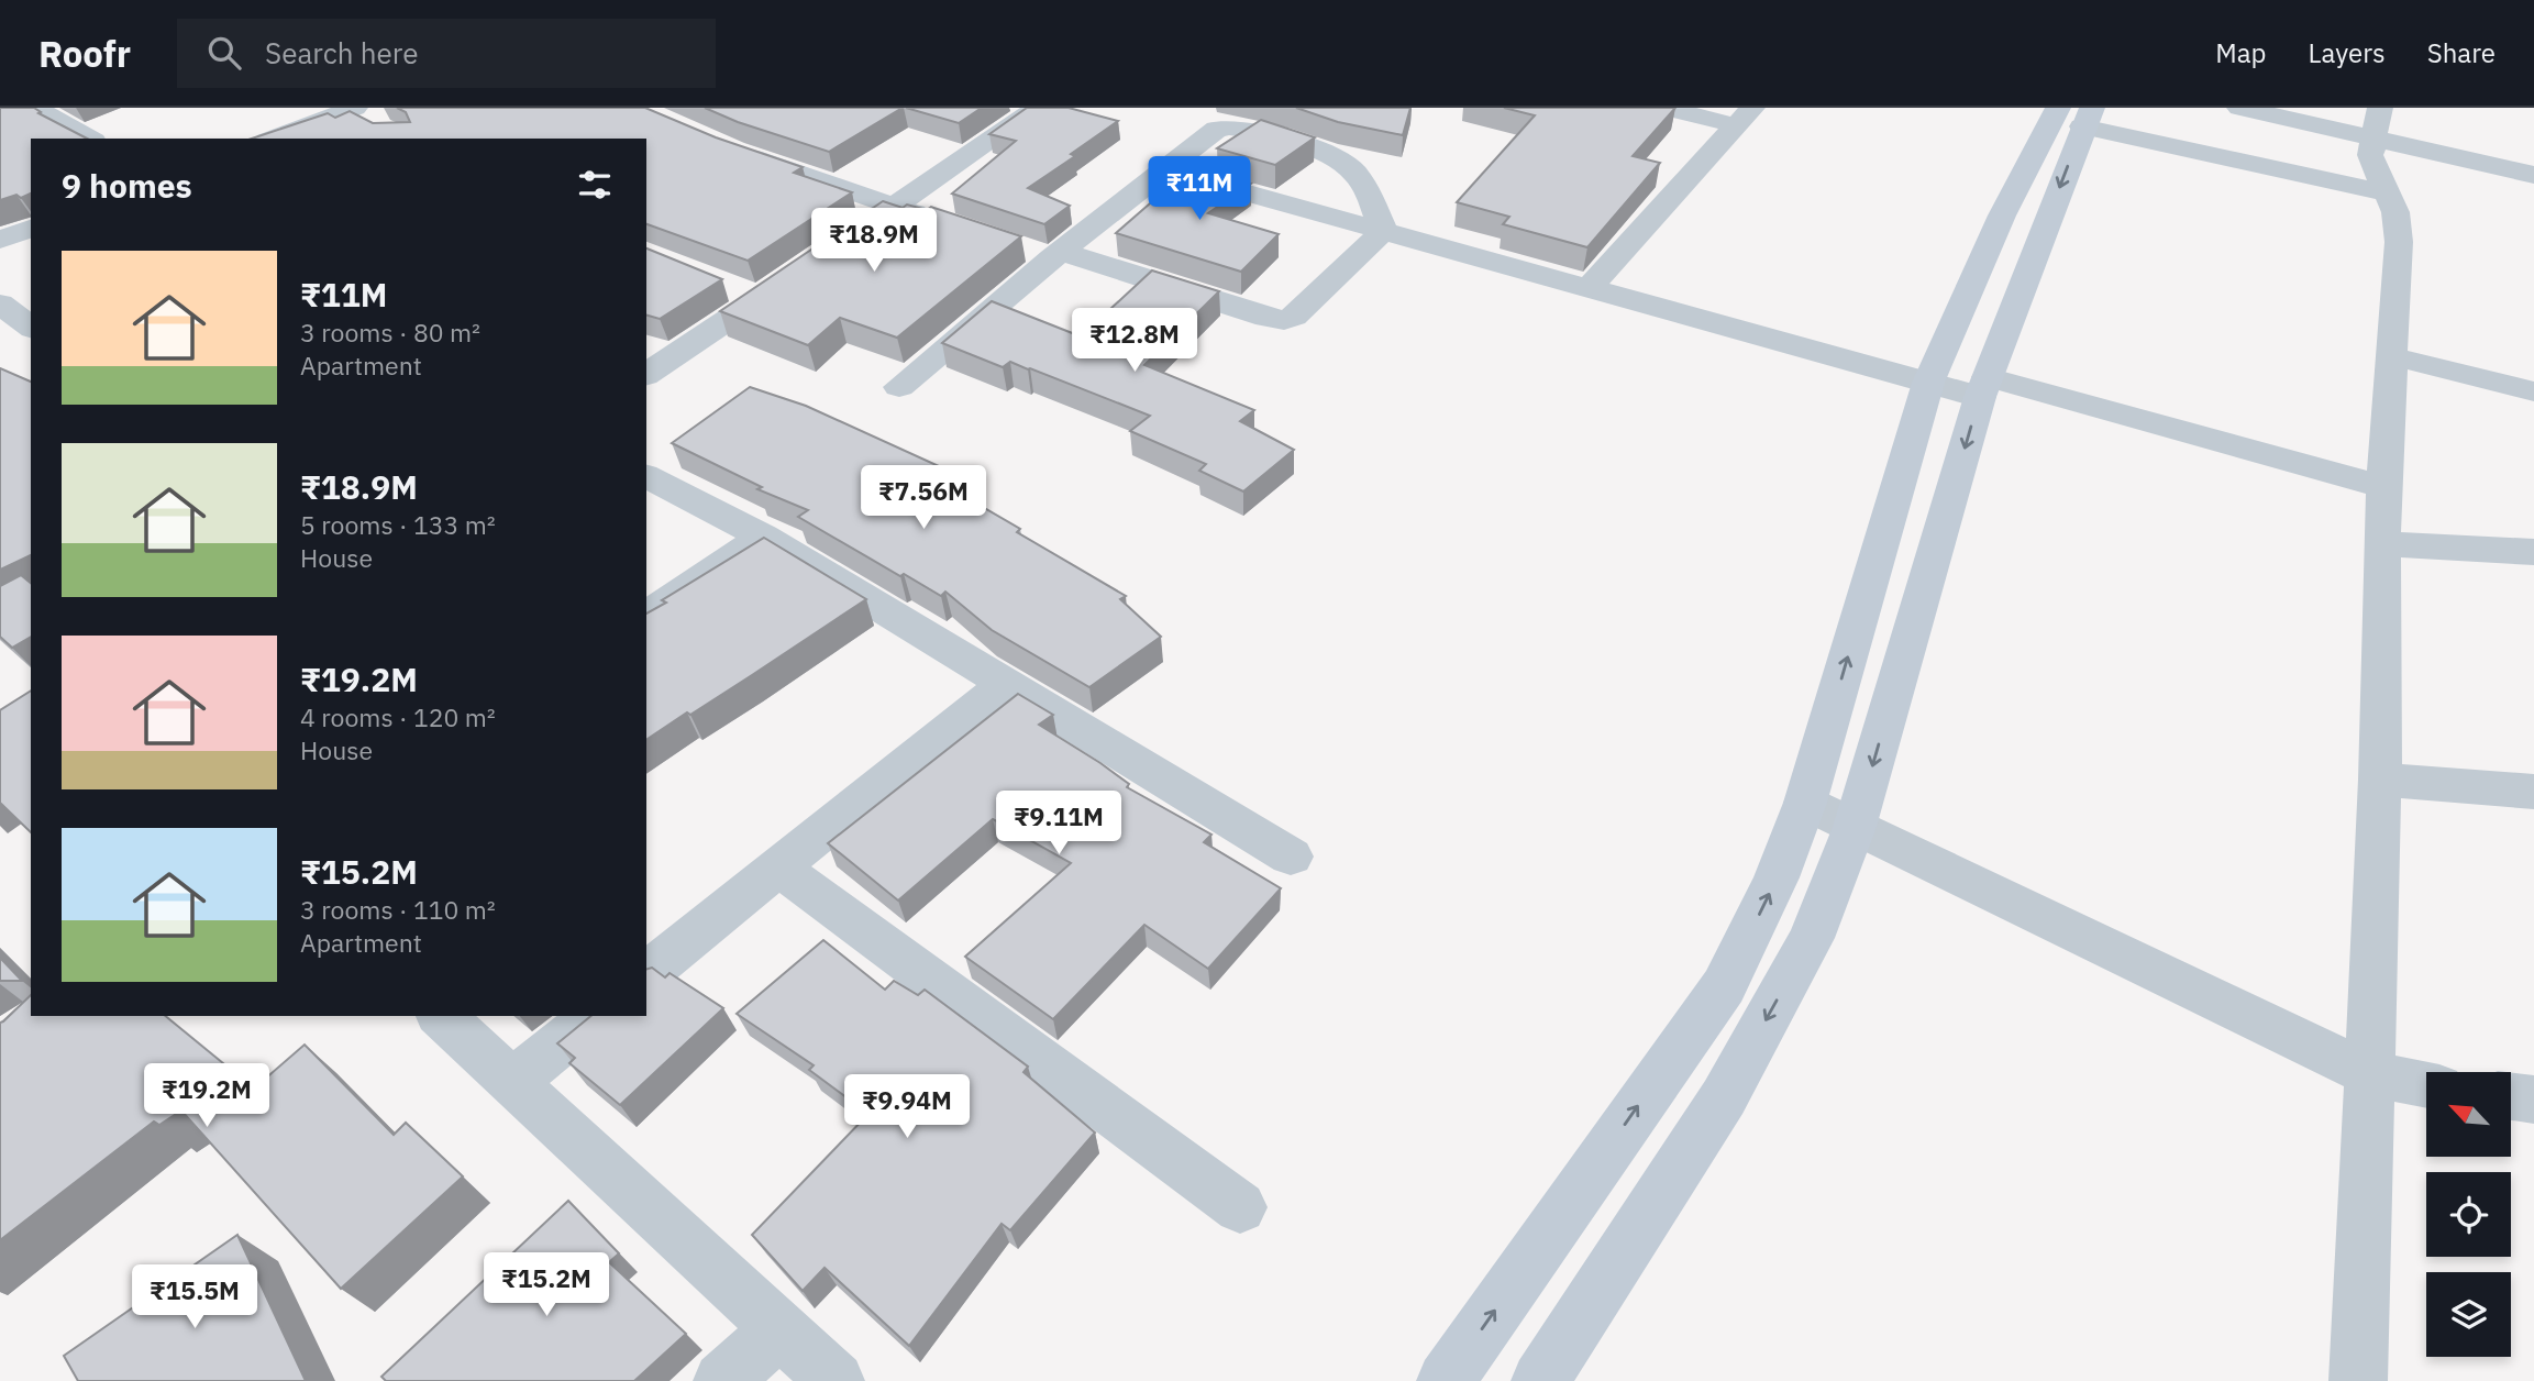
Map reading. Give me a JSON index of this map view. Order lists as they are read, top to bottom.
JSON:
{
  "north": "top left",
  "page": {
    "header": "Roofr",
    "search": "Search here",
    "nav": ["Map", "Layers", "Share"],
    "heading": "9 homes",
    "price": [
      "₹11M",
      "₹18.9M",
      "₹12.8M",
      "₹7.56M",
      "₹9.11M",
      "₹19.2M",
      "₹9.94M",
      "₹15.2M",
      "₹15.5M"
    ],
    "list": [
      {
        "name": "₹11M",
        "note": "3 rooms · 80 m² · Apartment"
      },
      {
        "name": "₹18.9M",
        "note": "5 rooms · 133 m² · House"
      },
      {
        "name": "₹19.2M",
        "note": "4 rooms · 120 m² · House"
      },
      {
        "name": "₹15.2M",
        "note": "3 rooms · 110 m² · Apartment"
      }
    ]
  }
}
